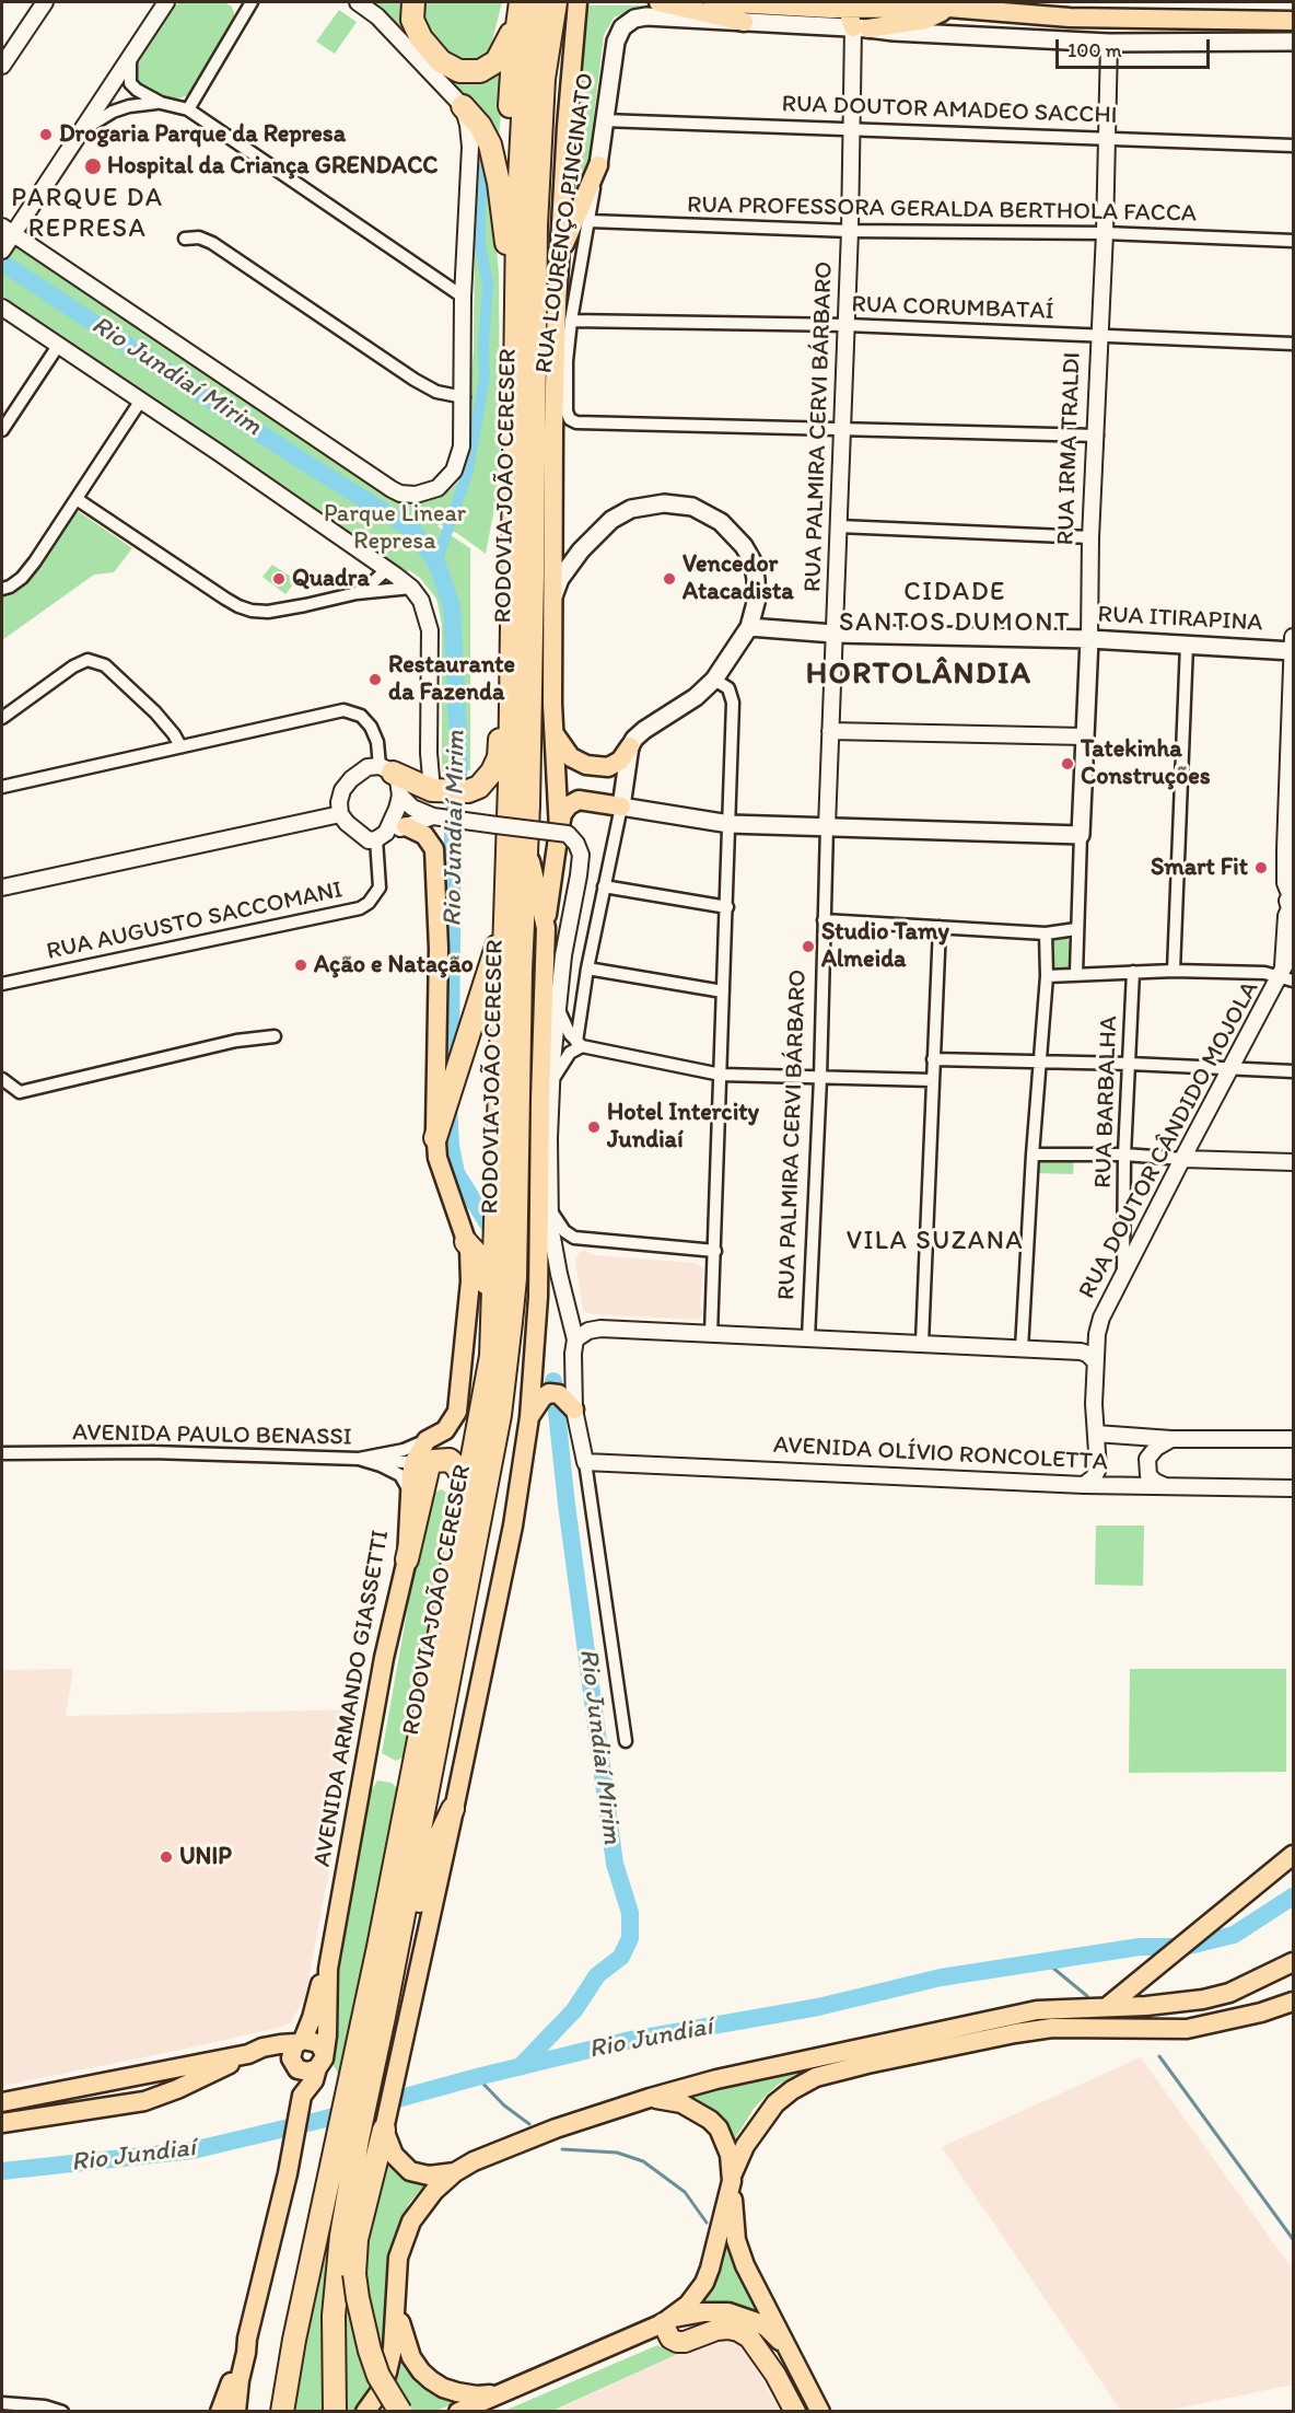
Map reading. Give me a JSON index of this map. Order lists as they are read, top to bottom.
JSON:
{
  "streets": {
    "highway": ["RODOVIA JOÃO CERESER"],
    "main road": [
      "RUA LOURENÇO PINCINATO",
      "RUA IRMA TRALDI",
      "RUA ITIRAPINA",
      "AVENIDA ARMANDO GIASSETTI"
    ],
    "street": [
      "RUA DOUTOR AMADEO SACCHI",
      "RUA PROFESSORA GERALDA BERTHOLA FACCA",
      "RUA CORUMBATAÍ",
      "RUA PALMIRA CERVI BÁRBARO",
      "RUA AUGUSTO SACCOMANI",
      "RUA BARBALHA",
      "RUA DOUTOR CÂNDIDO MOJOLA",
      "AVENIDA PAULO BENASSI",
      "AVENIDA OLÍVIO RONCOLETTA"
    ]
  },
  "crossings": [
    ["RUA DOUTOR AMADEO SACCHI", "RUA LOURENÇO PINCINATO"],
    ["RUA DOUTOR AMADEO SACCHI", "RUA PALMIRA CERVI BÁRBARO"],
    ["RUA DOUTOR AMADEO SACCHI", "RUA IRMA TRALDI"],
    ["RUA PROFESSORA GERALDA BERTHOLA FACCA", "RUA LOURENÇO PINCINATO"],
    ["RUA PROFESSORA GERALDA BERTHOLA FACCA", "RUA PALMIRA CERVI BÁRBARO"],
    ["RUA PROFESSORA GERALDA BERTHOLA FACCA", "RUA IRMA TRALDI"],
    ["RUA LOURENÇO PINCINATO", "RUA CORUMBATAÍ"],
    ["RUA LOURENÇO PINCINATO", "RUA PALMIRA CERVI BÁRBARO"],
    ["RUA CORUMBATAÍ", "RUA PALMIRA CERVI BÁRBARO"],
    ["RUA CORUMBATAÍ", "RUA IRMA TRALDI"],
    ["RUA PALMIRA CERVI BÁRBARO", "RUA ITIRAPINA"],
    ["RUA IRMA TRALDI", "RUA ITIRAPINA"],
    ["RUA ITIRAPINA", "RUA DOUTOR CÂNDIDO MOJOLA"],
    ["RUA BARBALHA", "RUA DOUTOR CÂNDIDO MOJOLA"],
    ["RUA DOUTOR CÂNDIDO MOJOLA", "AVENIDA OLÍVIO RONCOLETTA"],
    ["AVENIDA PAULO BENASSI", "AVENIDA ARMANDO GIASSETTI"]
  ],
  "districts": [
    "PARQUE DA REPRESA",
    "CIDADE SANTOS DUMONT",
    "HORTOLÂNDIA",
    "VILA SUZANA"
  ],
  "water": ["Rio Jundiaí Mirim", "Rio Jundiaí"],
  "parks": ["Parque Linear Represa"],
  "places": [
    "Drogaria Parque da Represa",
    "Hospital da Criança GRENDACC",
    "Quadra",
    "Vencedor Atacadista",
    "Restaurante da Fazenda",
    "Tatekinha Construções",
    "Smart Fit",
    "Studio Tamy Almeida",
    "Ação e Natação",
    "Hotel Intercity Jundiaí",
    "UNIP"
  ],
  "scale_bar": "100 m"
}
